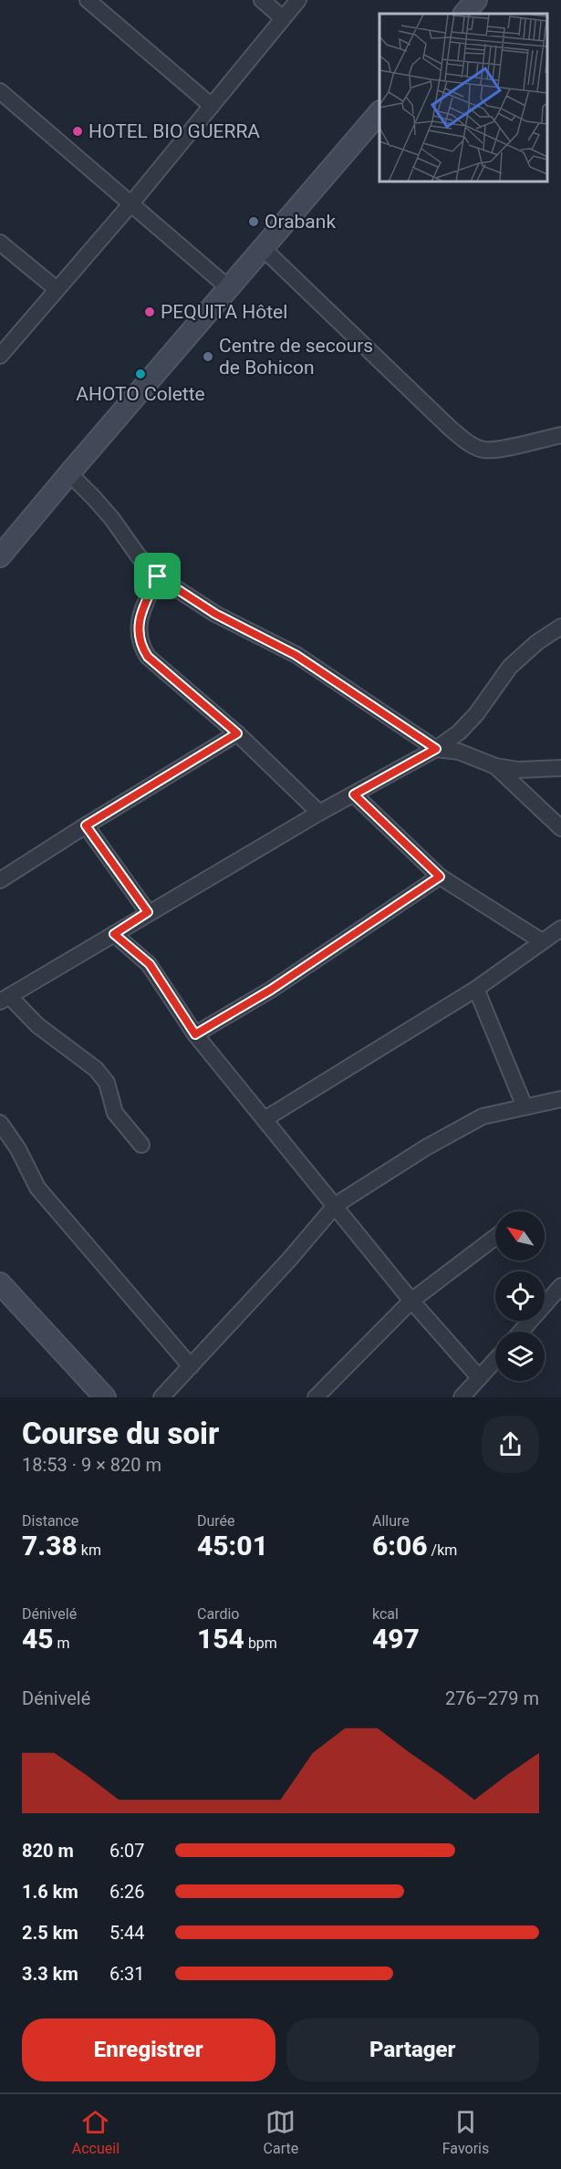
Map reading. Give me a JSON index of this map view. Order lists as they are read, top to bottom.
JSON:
{
  "places": [
    "HOTEL BIO GUERRA",
    "Orabank",
    "PEQUITA Hôtel",
    "Centre de secours de Bohicon",
    "AHOTO Colette"
  ],
  "north": "top left",
  "page": {
    "heading": ["Course du soir", "18:53 · 9 × 820 m"],
    "stats": [
      ["Distance", "7.38 km"],
      ["Durée", "45:01"],
      ["Allure", "6:06 /km"],
      ["Dénivelé", "45 m"],
      ["Cardio", "154 bpm"],
      ["kcal", "497"]
    ],
    "chart": ["Dénivelé", "276–279 m"],
    "list": [
      {
        "name": "820 m",
        "note": "6:07"
      },
      {
        "name": "1.6 km",
        "note": "6:26"
      },
      {
        "name": "2.5 km",
        "note": "5:44"
      },
      {
        "name": "3.3 km",
        "note": "6:31"
      }
    ],
    "buttons": ["Enregistrer", "Partager"],
    "tabs": ["Accueil", "Carte", "Favoris"]
  }
}
